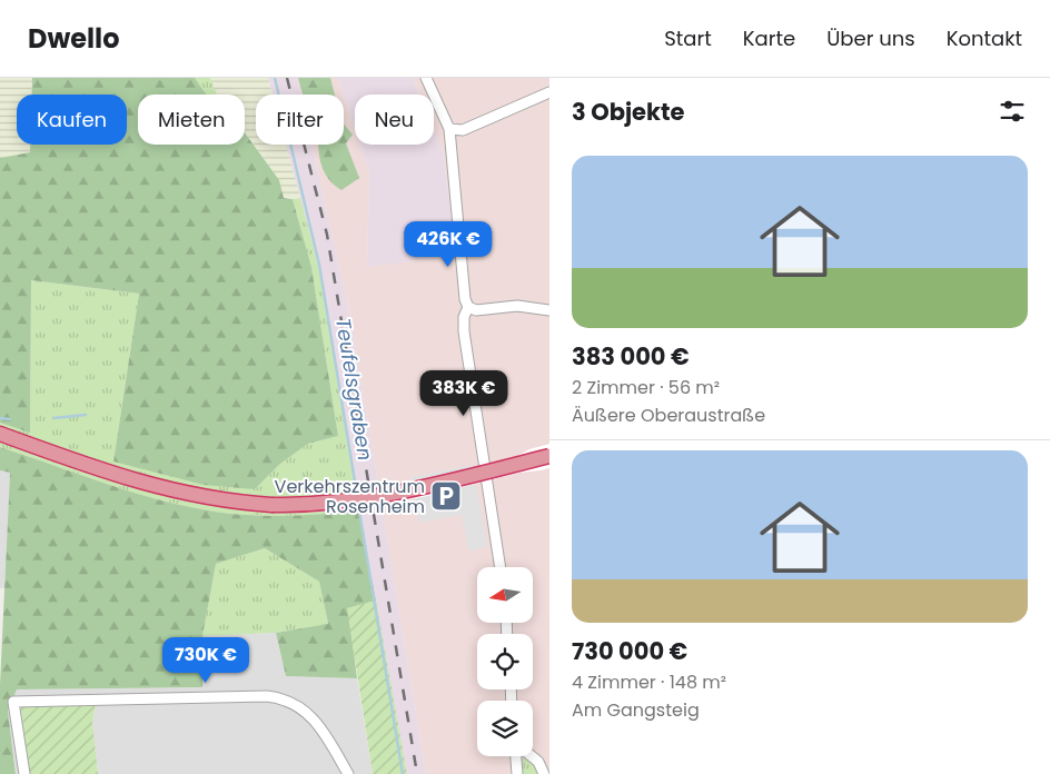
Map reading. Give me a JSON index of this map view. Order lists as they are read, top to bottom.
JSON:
{
  "water": ["Teufelsgraben"],
  "places": {
    "parking": ["Verkehrszentrum Rosenheim"]
  },
  "north": "left",
  "page": {
    "header": "Dwello",
    "nav": [
      "Start",
      "Karte",
      "Über uns",
      "Kontakt"
    ],
    "heading": "3 Objekte",
    "chip": [
      "Kaufen",
      "Mieten",
      "Filter",
      "Neu"
    ],
    "list": [
      {
        "name": "383 000 €",
        "note": "2 Zimmer · 56 m² · Äußere Oberaustraße"
      },
      {
        "name": "730 000 €",
        "note": "4 Zimmer · 148 m² · Am Gangsteig"
      }
    ],
    "price": ["426K €", "383K €", "730K €"]
  }
}
